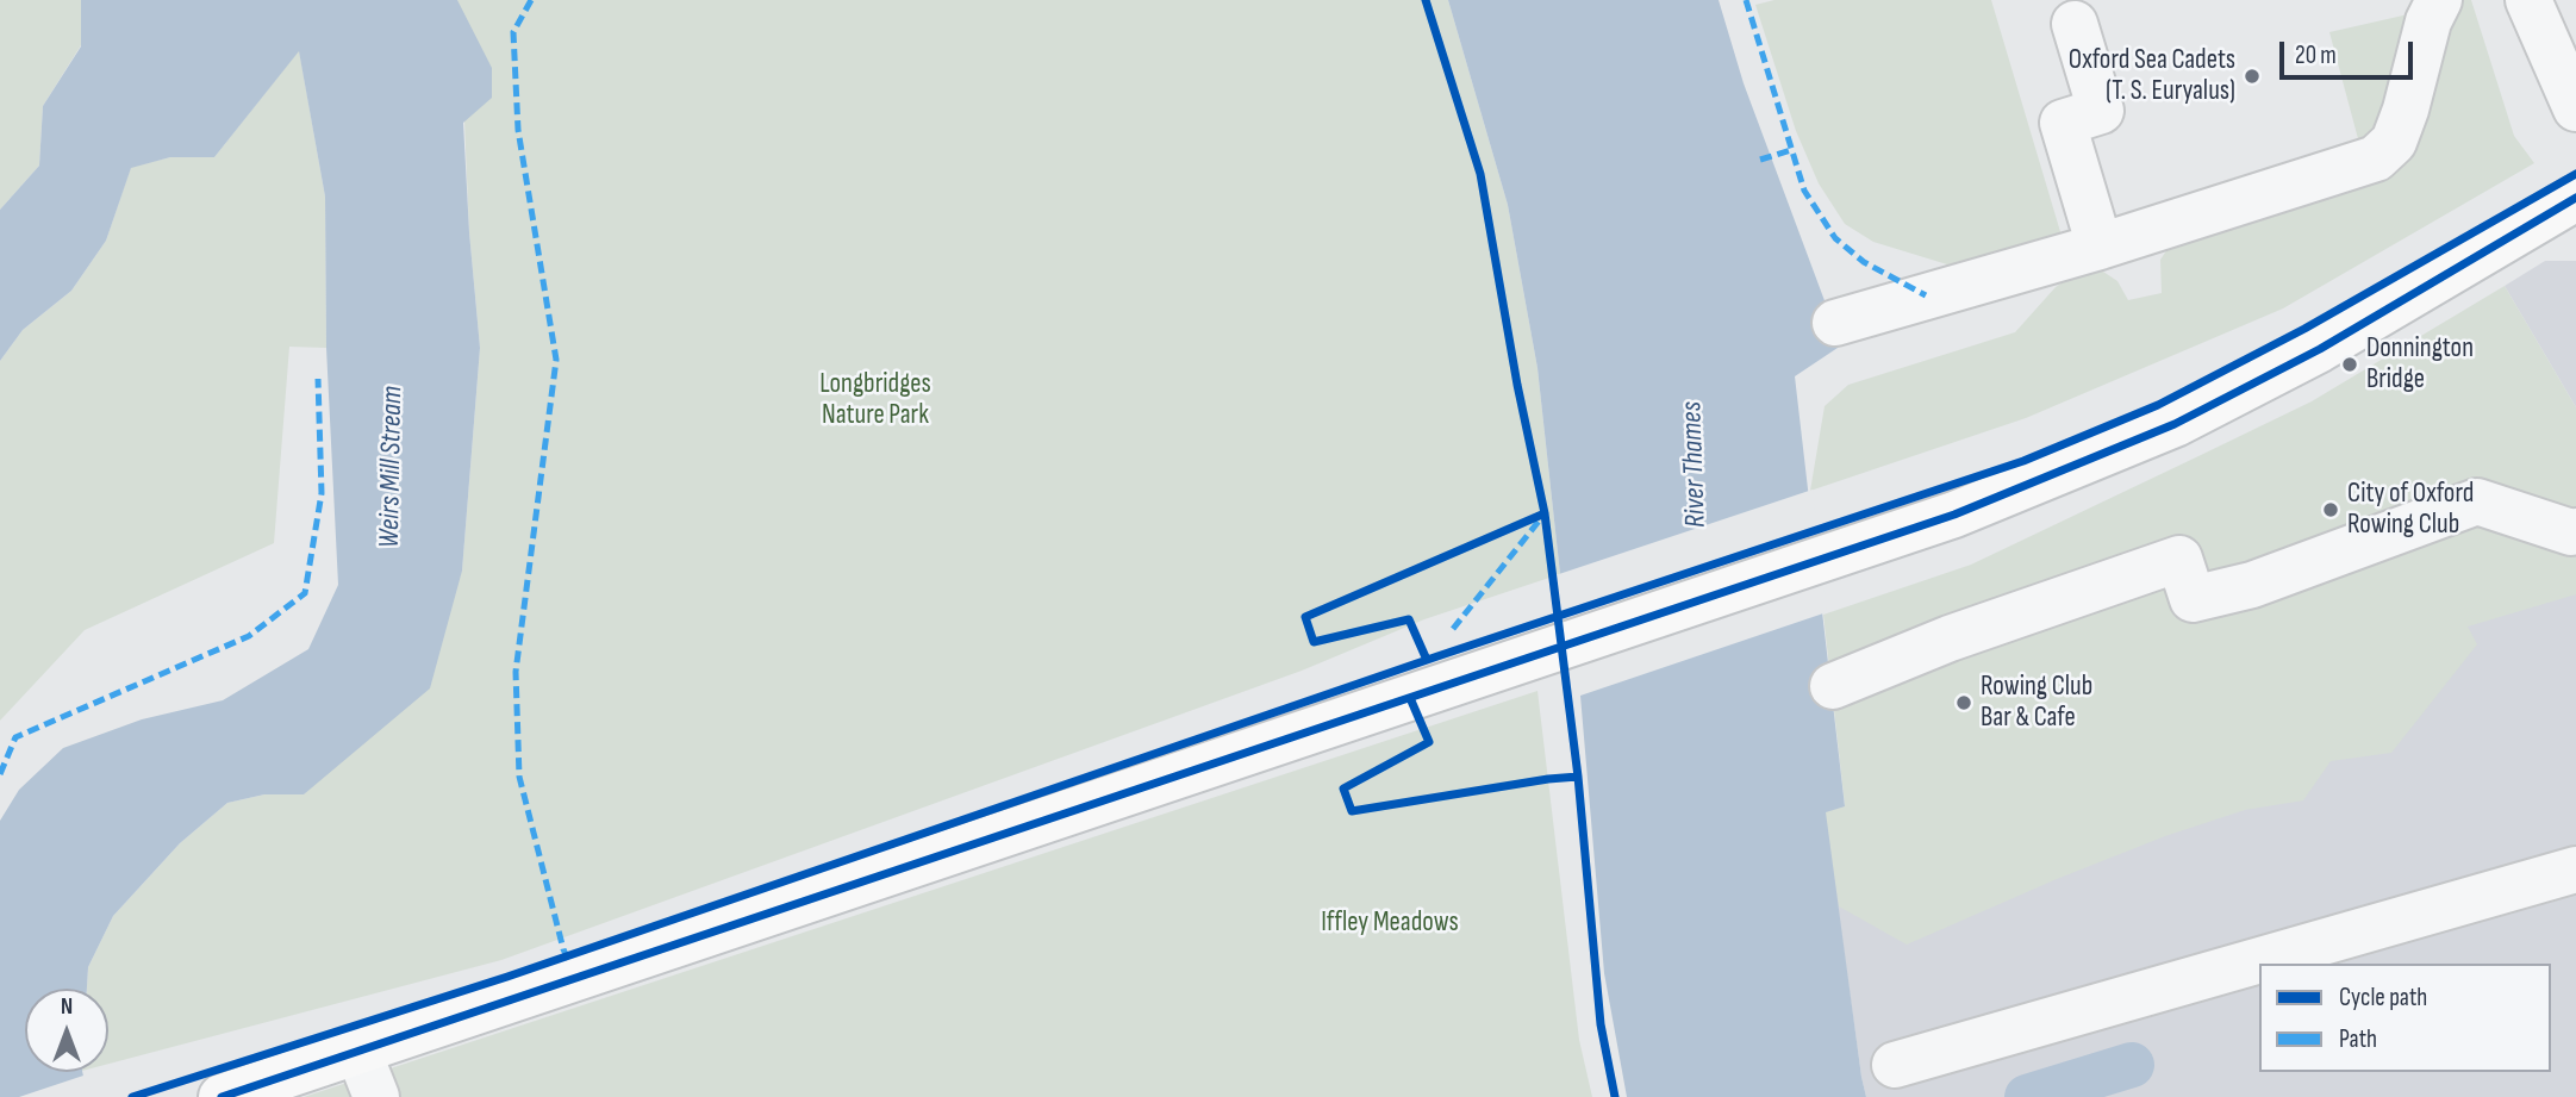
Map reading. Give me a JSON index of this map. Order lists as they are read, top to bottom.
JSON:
{
  "water": ["River Thames", "Weirs Mill Stream"],
  "parks": ["Longbridges Nature Park", "Iffley Meadows"],
  "places": [
    "Oxford Sea Cadets (T. S. Euryalus)",
    "Donnington Bridge",
    "City of Oxford Rowing Club",
    "Rowing Club Bar & Cafe"
  ],
  "legend": ["Cycle path", "Path"],
  "scale_bar": "20 m",
  "north": "top"
}
